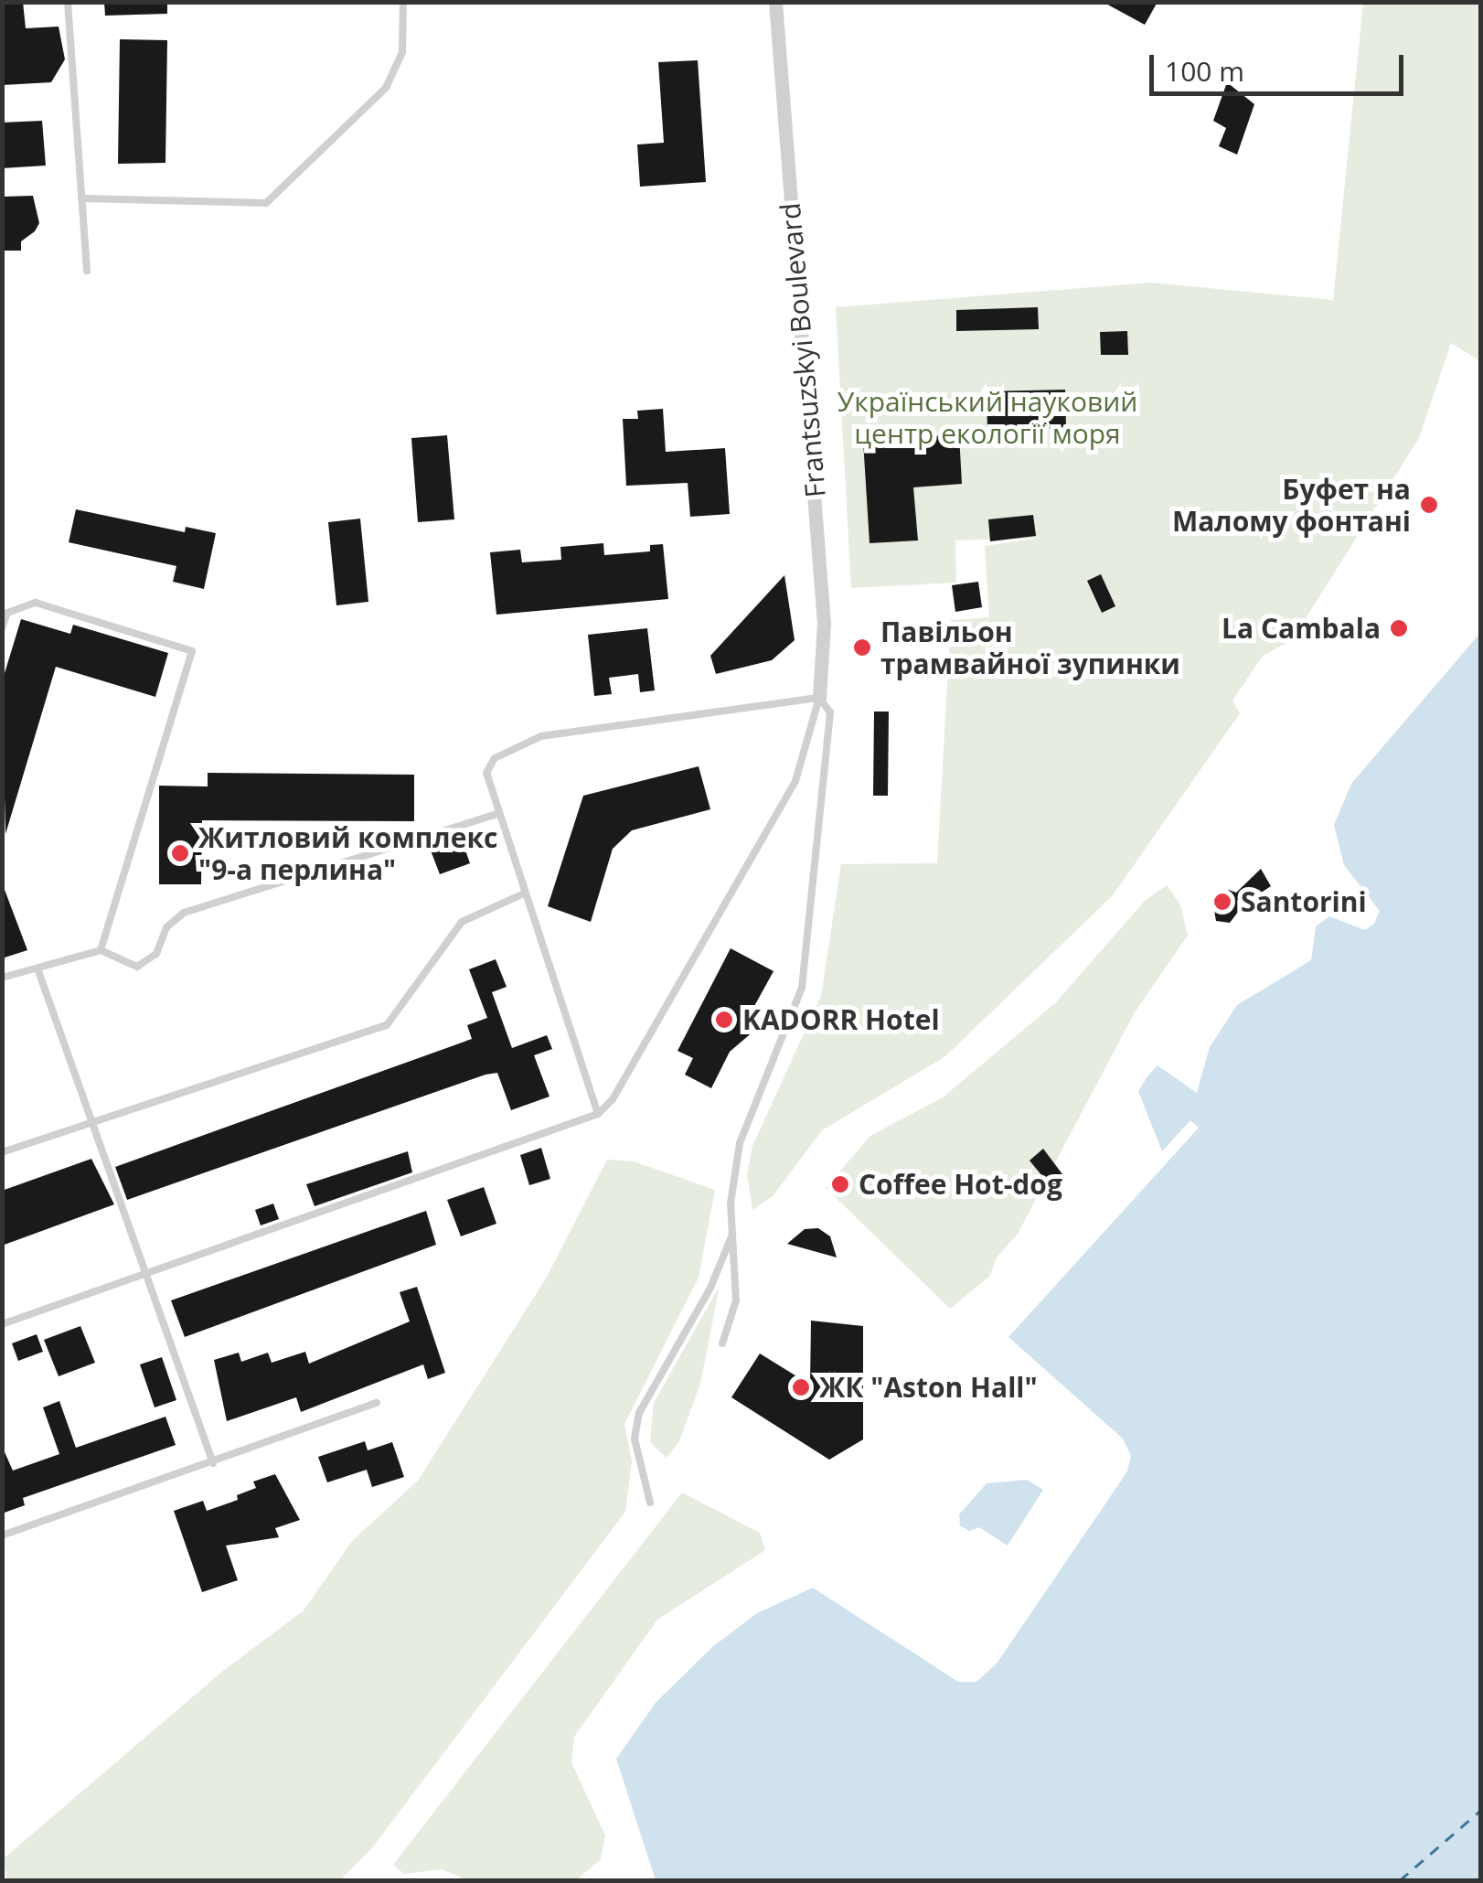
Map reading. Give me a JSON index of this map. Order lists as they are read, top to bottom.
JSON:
{
  "streets": {
    "street": ["Frantsuzskyi Boulevard"]
  },
  "parks": ["Український науковий центр екології моря"],
  "places": [
    "Буфет на Малому фонтані",
    "La Cambala",
    "Павільон трамвайної зупинки",
    "Житловий комплекс \"9-а перлина\"",
    "Santorini",
    "KADORR Hotel",
    "Coffee Hot-dog",
    "ЖК \"Aston Hall\""
  ],
  "scale_bar": "100 m"
}
